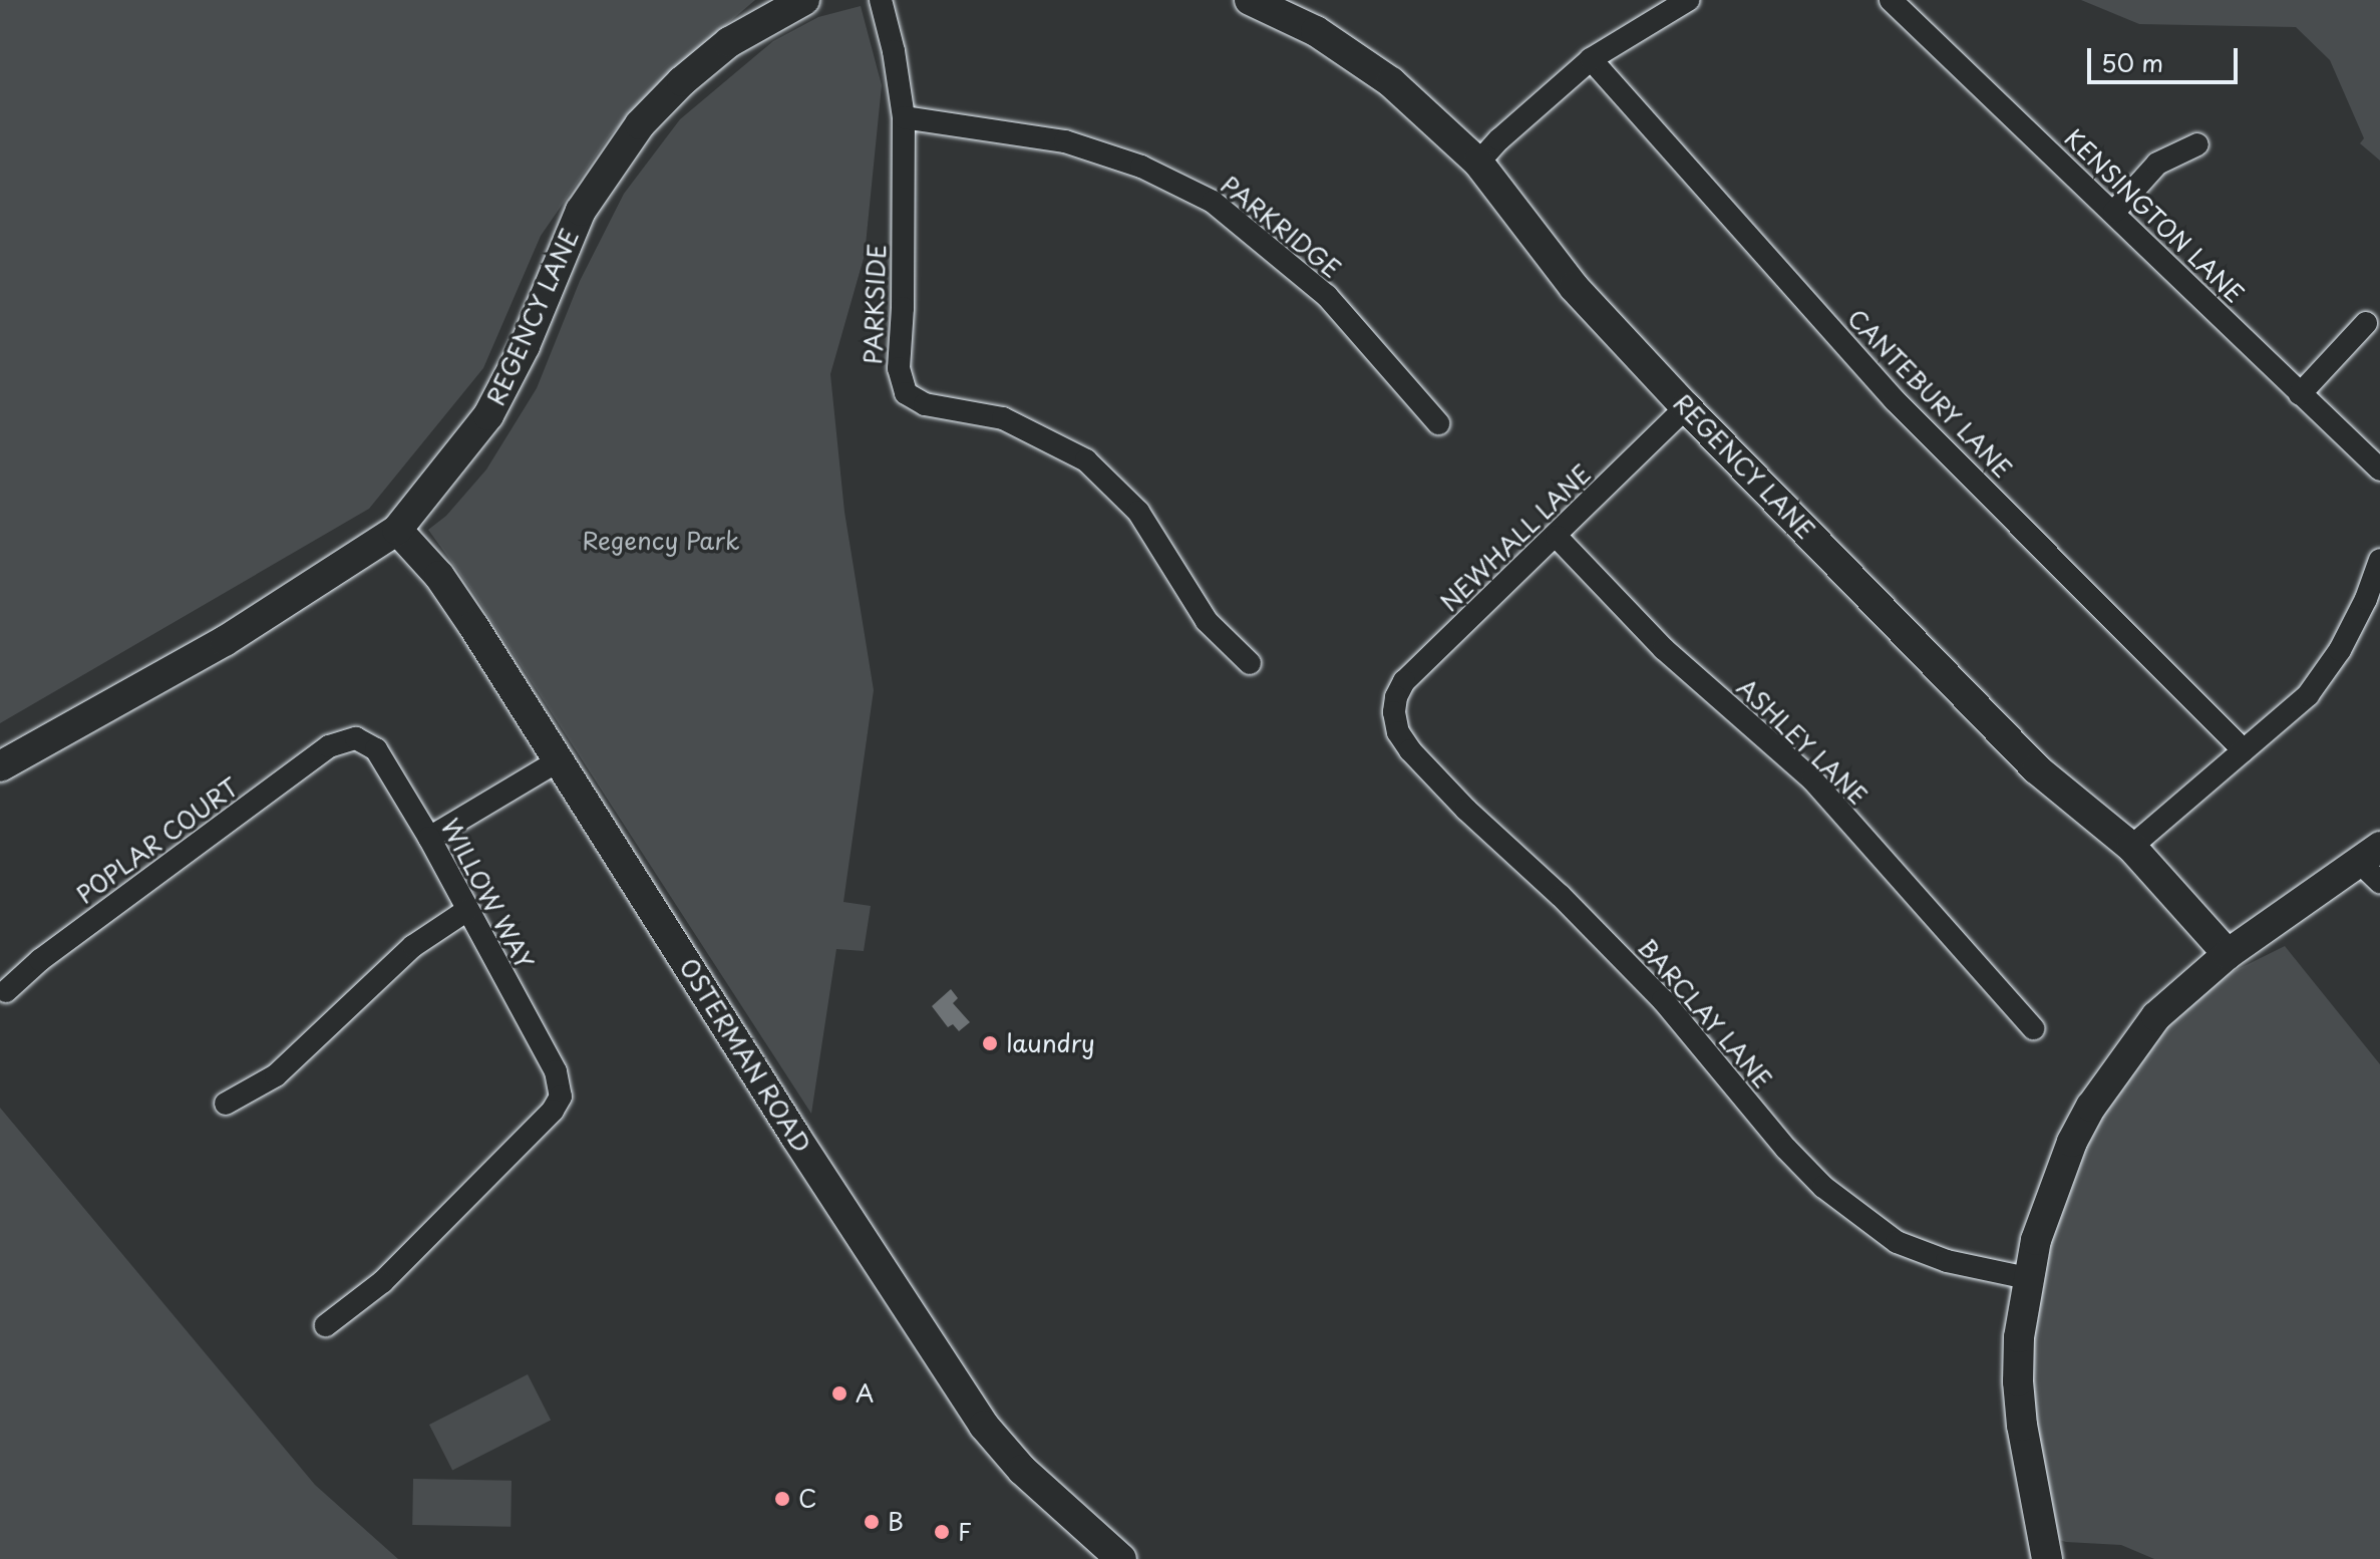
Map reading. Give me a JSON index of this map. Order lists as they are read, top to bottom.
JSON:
{
  "streets": {
    "street": [
      "KENSINGTON LANE",
      "PARKRIDGE",
      "PARKSIDE",
      "REGENCY LANE",
      "CANTEBURY LANE",
      "NEWHALL LANE",
      "ASHLEY LANE",
      "POPLAR COURT",
      "WILLOW WAY",
      "BARCLAY LANE",
      "OSTERMAN ROAD"
    ]
  },
  "crossings": [
    ["PARKRIDGE", "PARKSIDE"],
    ["REGENCY LANE", "NEWHALL LANE"],
    ["REGENCY LANE", "OSTERMAN ROAD"],
    ["NEWHALL LANE", "ASHLEY LANE"],
    ["NEWHALL LANE", "BARCLAY LANE"],
    ["POPLAR COURT", "WILLOW WAY"]
  ],
  "parks": ["Regency Park"],
  "places": [
    "laundry",
    "A",
    "C",
    "B",
    "F"
  ],
  "scale_bar": "50 m"
}
